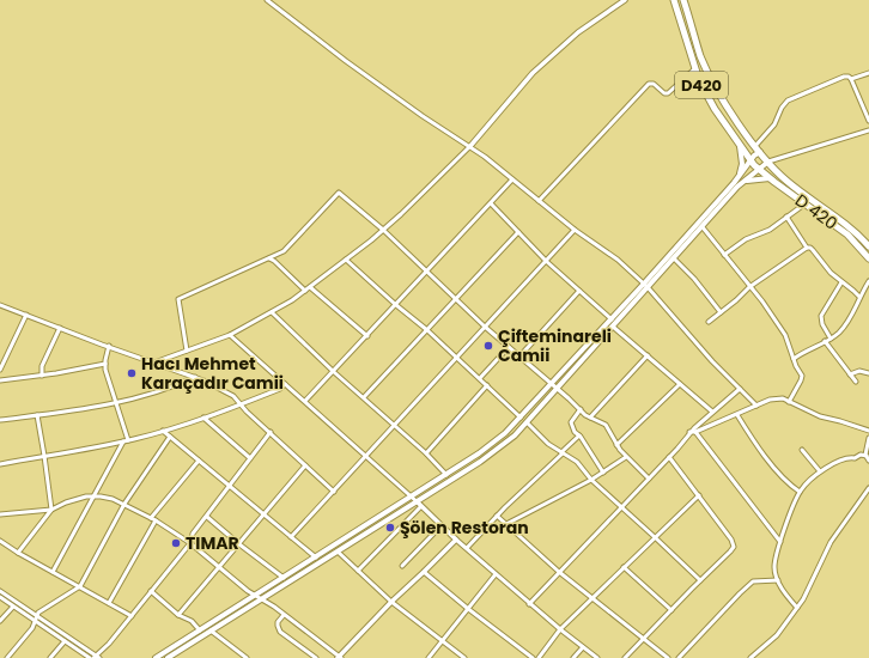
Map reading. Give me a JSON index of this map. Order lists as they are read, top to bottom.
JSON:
{
  "streets": {
    "highway": ["D420", "D 420"]
  },
  "crossings": [
    ["D420", "D 420"]
  ],
  "places": [
    "Çifteminareli Camii",
    "Hacı Mehmet Karaçadır Camii",
    "Şölen Restoran",
    "TIMAR"
  ]
}
